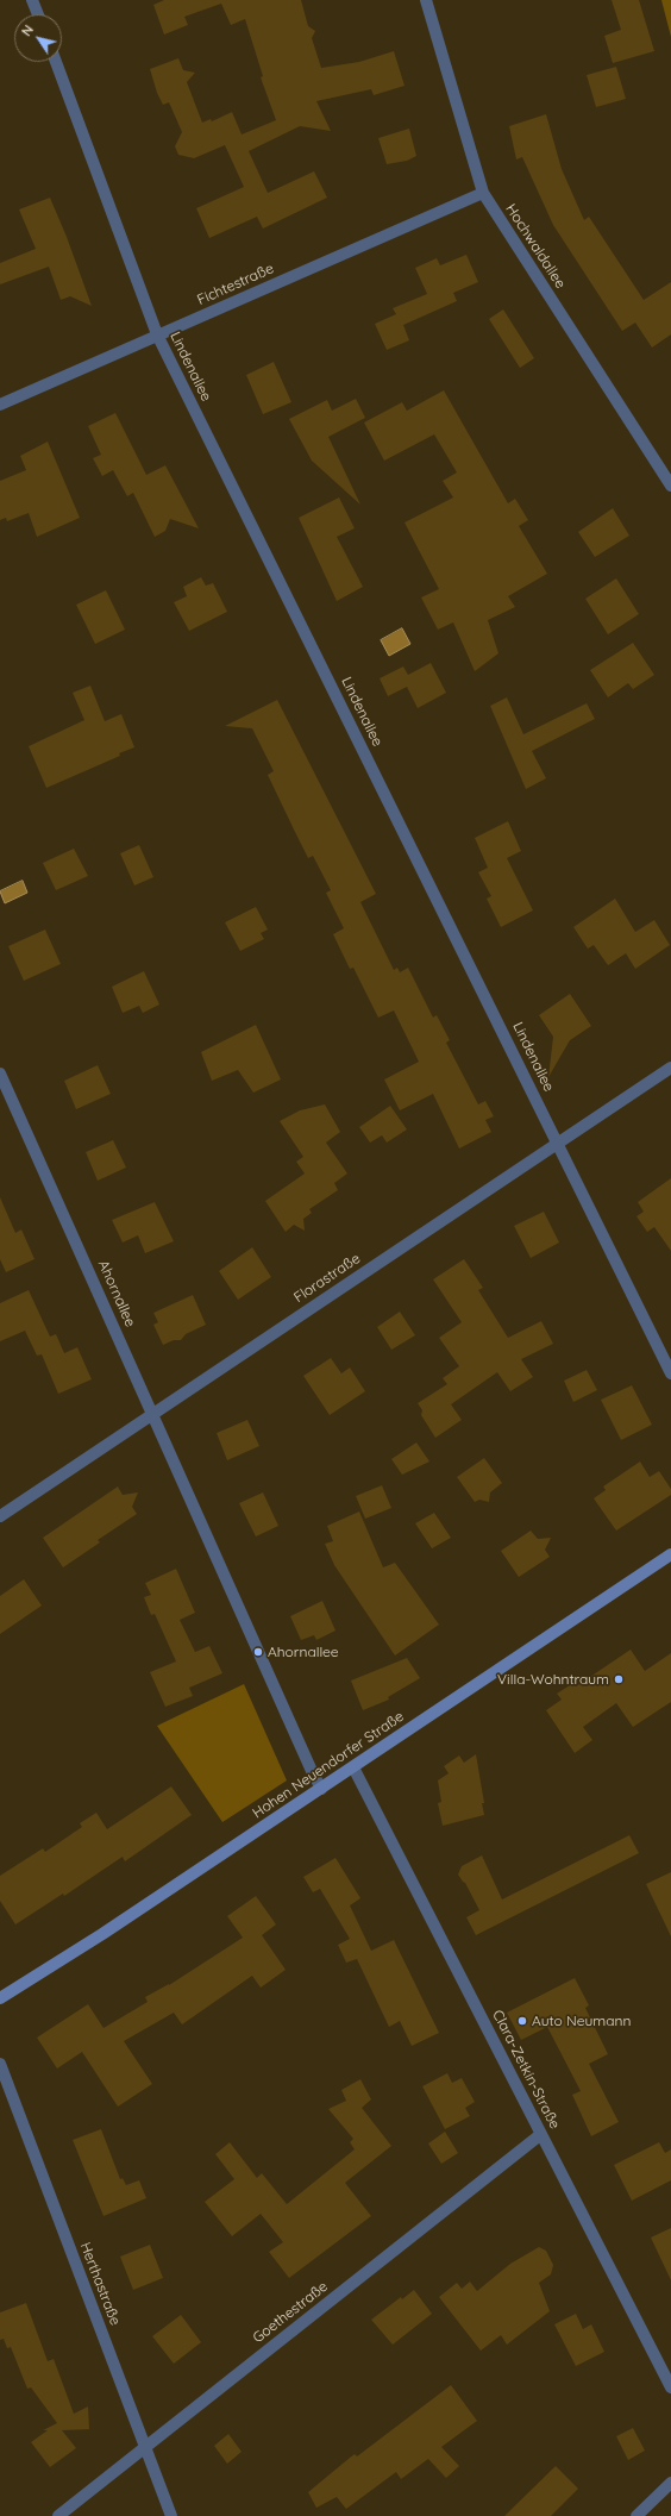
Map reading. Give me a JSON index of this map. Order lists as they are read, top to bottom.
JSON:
{
  "streets": {
    "main road": ["Hohen Neuendorfer Straße"],
    "street": [
      "Hochwaldallee",
      "Fichtestraße",
      "Lindenallee",
      "Florastraße",
      "Ahornallee",
      "Clara-Zetkin-Straße",
      "Herthastraße",
      "Goethestraße"
    ]
  },
  "crossings": [
    ["Hochwaldallee", "Fichtestraße"],
    ["Fichtestraße", "Lindenallee"],
    ["Lindenallee", "Florastraße"],
    ["Florastraße", "Ahornallee"],
    ["Ahornallee", "Hohen Neuendorfer Straße"],
    ["Hohen Neuendorfer Straße", "Clara-Zetkin-Straße"],
    ["Clara-Zetkin-Straße", "Goethestraße"],
    ["Herthastraße", "Goethestraße"]
  ],
  "places": ["Ahornallee", "Villa-Wohntraum", "Auto Neumann"],
  "north": "top left"
}
